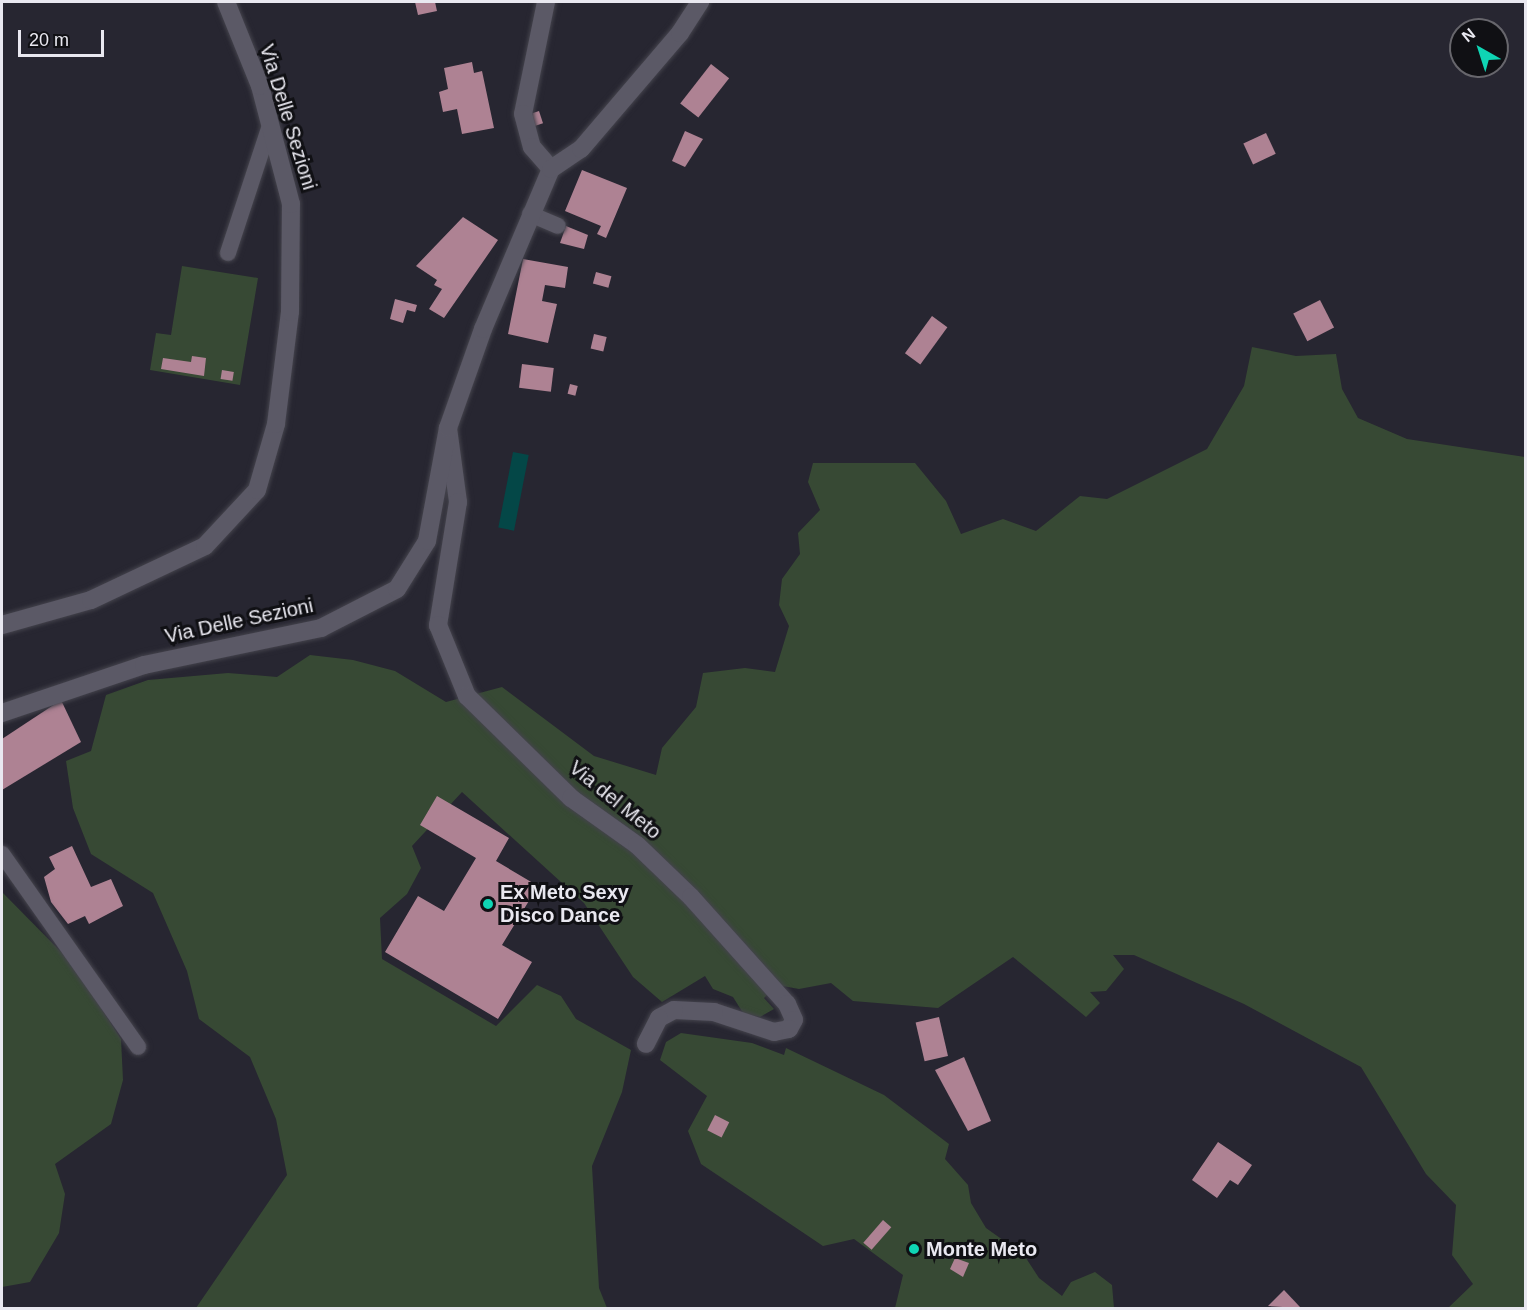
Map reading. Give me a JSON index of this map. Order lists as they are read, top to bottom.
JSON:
{
  "streets": {
    "street": ["Via Delle Sezioni", "Via del Meto"]
  },
  "crossings": [
    ["Via Delle Sezioni", "Via del Meto"]
  ],
  "places": ["Ex Meto Sexy Disco Dance", "Monte Meto"],
  "scale_bar": "20 m",
  "north": "top left"
}
